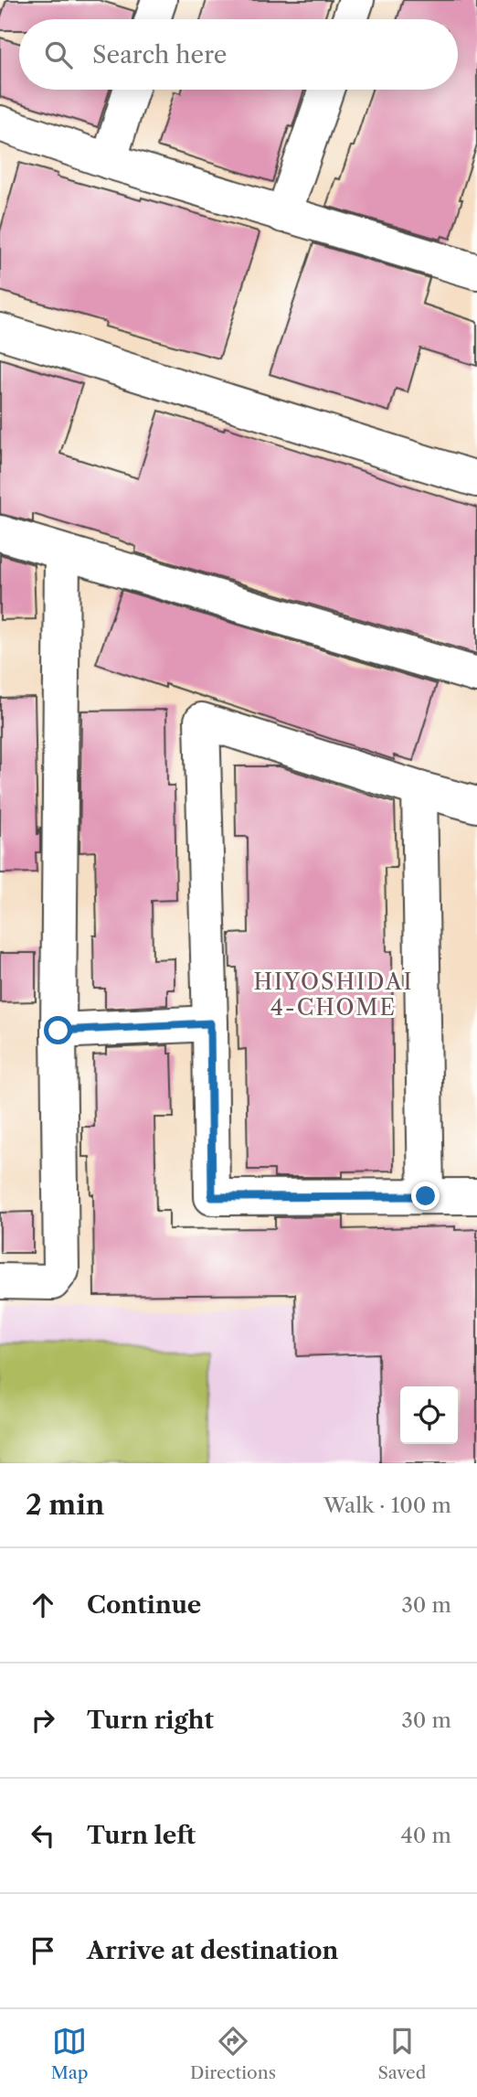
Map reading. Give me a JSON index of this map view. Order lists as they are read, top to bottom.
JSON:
{
  "districts": ["HIYOSHIDAI 4-CHOME"],
  "page": {
    "search": "Search here",
    "heading": ["2 min", "Walk · 100 m"],
    "list": [
      ["Continue", "30 m"],
      ["Turn right", "30 m"],
      ["Turn left", "40 m"],
      "Arrive at destination"
    ],
    "nav": ["Map", "Directions", "Saved"]
  }
}
